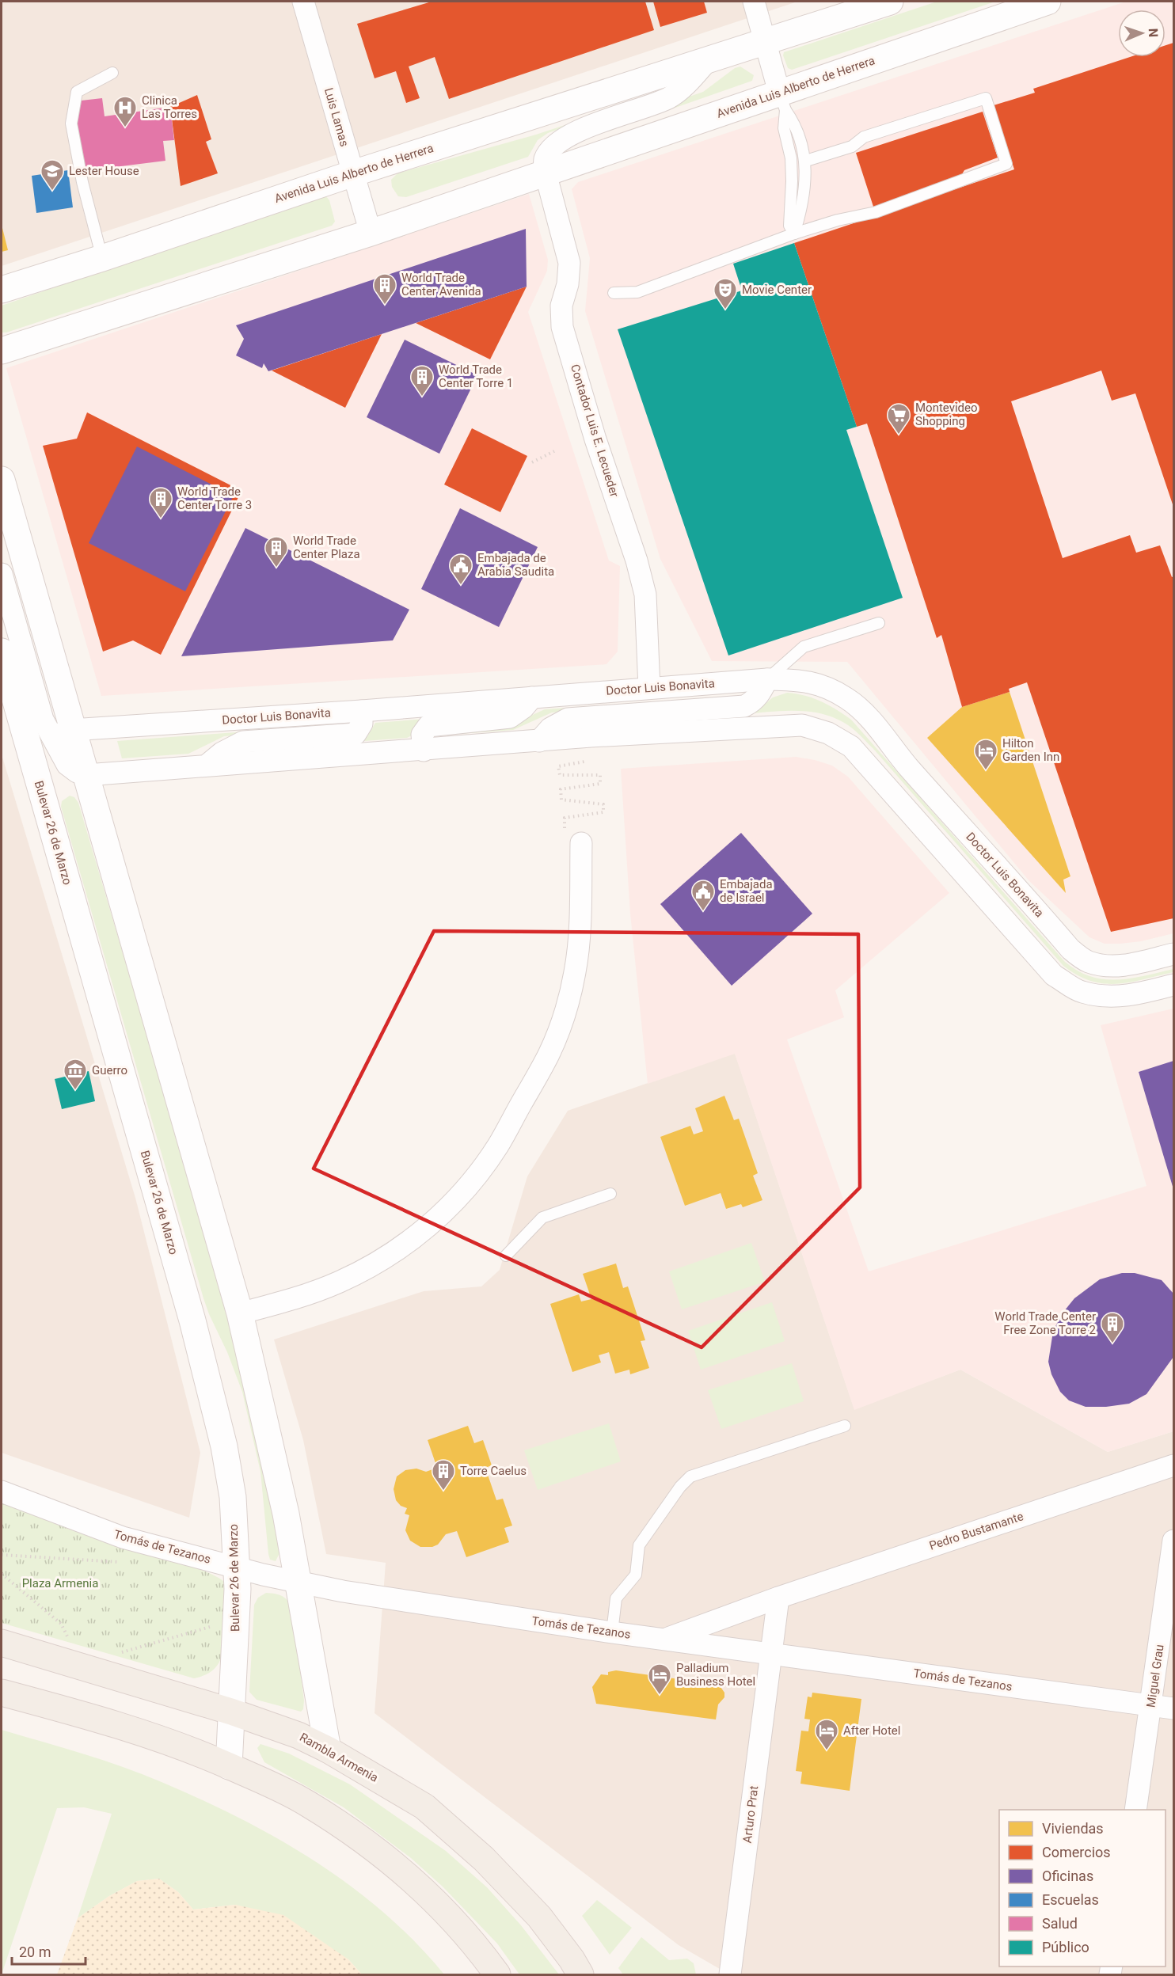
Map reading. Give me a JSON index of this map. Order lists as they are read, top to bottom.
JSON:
{
  "streets": {
    "main road": ["Rambla Armenia"],
    "street": [
      "Avenida Luis Alberto de Herrera",
      "Luis Lamas",
      "Contador Luis E. Lecueder",
      "Doctor Luis Bonavita",
      "Bulevar 26 de Marzo",
      "Pedro Bustamante",
      "Tomás de Tezanos",
      "Miguel Grau",
      "Arturo Prat"
    ]
  },
  "crossings": [
    ["Avenida Luis Alberto de Herrera", "Luis Lamas"],
    ["Avenida Luis Alberto de Herrera", "Contador Luis E. Lecueder"],
    ["Contador Luis E. Lecueder", "Doctor Luis Bonavita"],
    ["Doctor Luis Bonavita", "Bulevar 26 de Marzo"],
    ["Bulevar 26 de Marzo", "Tomás de Tezanos"],
    ["Bulevar 26 de Marzo", "Rambla Armenia"],
    ["Pedro Bustamante", "Tomás de Tezanos"],
    ["Tomás de Tezanos", "Miguel Grau"],
    ["Tomás de Tezanos", "Arturo Prat"]
  ],
  "parks": ["Plaza Armenia"],
  "places": {
    "hospital": ["Clinica Las Torres"],
    "school or university": ["Lester House"],
    "building": [
      "World Trade Center Avenida",
      "World Trade Center Torre 1",
      "World Trade Center Torre 3",
      "World Trade Center Plaza",
      "World Trade Center Free Zone Torre 2",
      "Torre Caelus"
    ],
    "theatre": ["Movie Center"],
    "supermarket": ["Montevideo Shopping"],
    "public building": ["Embajada de Arabia Saudita", "Embajada de Israel"],
    "hotel": ["Hilton Garden Inn", "Palladium Business Hotel", "After Hotel"],
    "museum": ["Guerro"]
  },
  "legend": [
    "Viviendas",
    "Comercios",
    "Oficinas",
    "Escuelas",
    "Salud",
    "Público"
  ],
  "scale_bar": "20 m",
  "north": "right"
}
